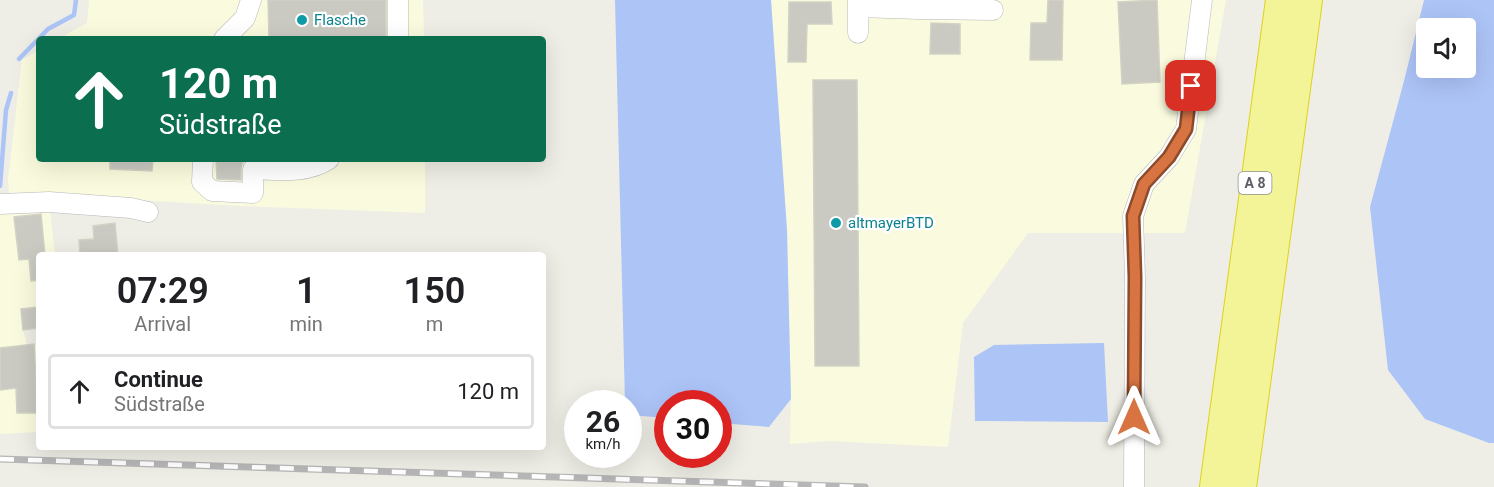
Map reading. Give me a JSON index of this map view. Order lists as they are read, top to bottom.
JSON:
{
  "streets": {
    "highway": ["A 8"]
  },
  "places": ["Flasche", "altmayerBTD"],
  "page": {
    "turn": ["120 m", "Südstraße"],
    "eta": [
      "07:29",
      "Arrival",
      "1",
      "min",
      "150",
      "m"
    ],
    "list": [
      {
        "name": "Continue",
        "note": "Südstraße",
        "value": "120 m"
      }
    ],
    "speed": "26 km/h",
    "limit": "30"
  }
}
